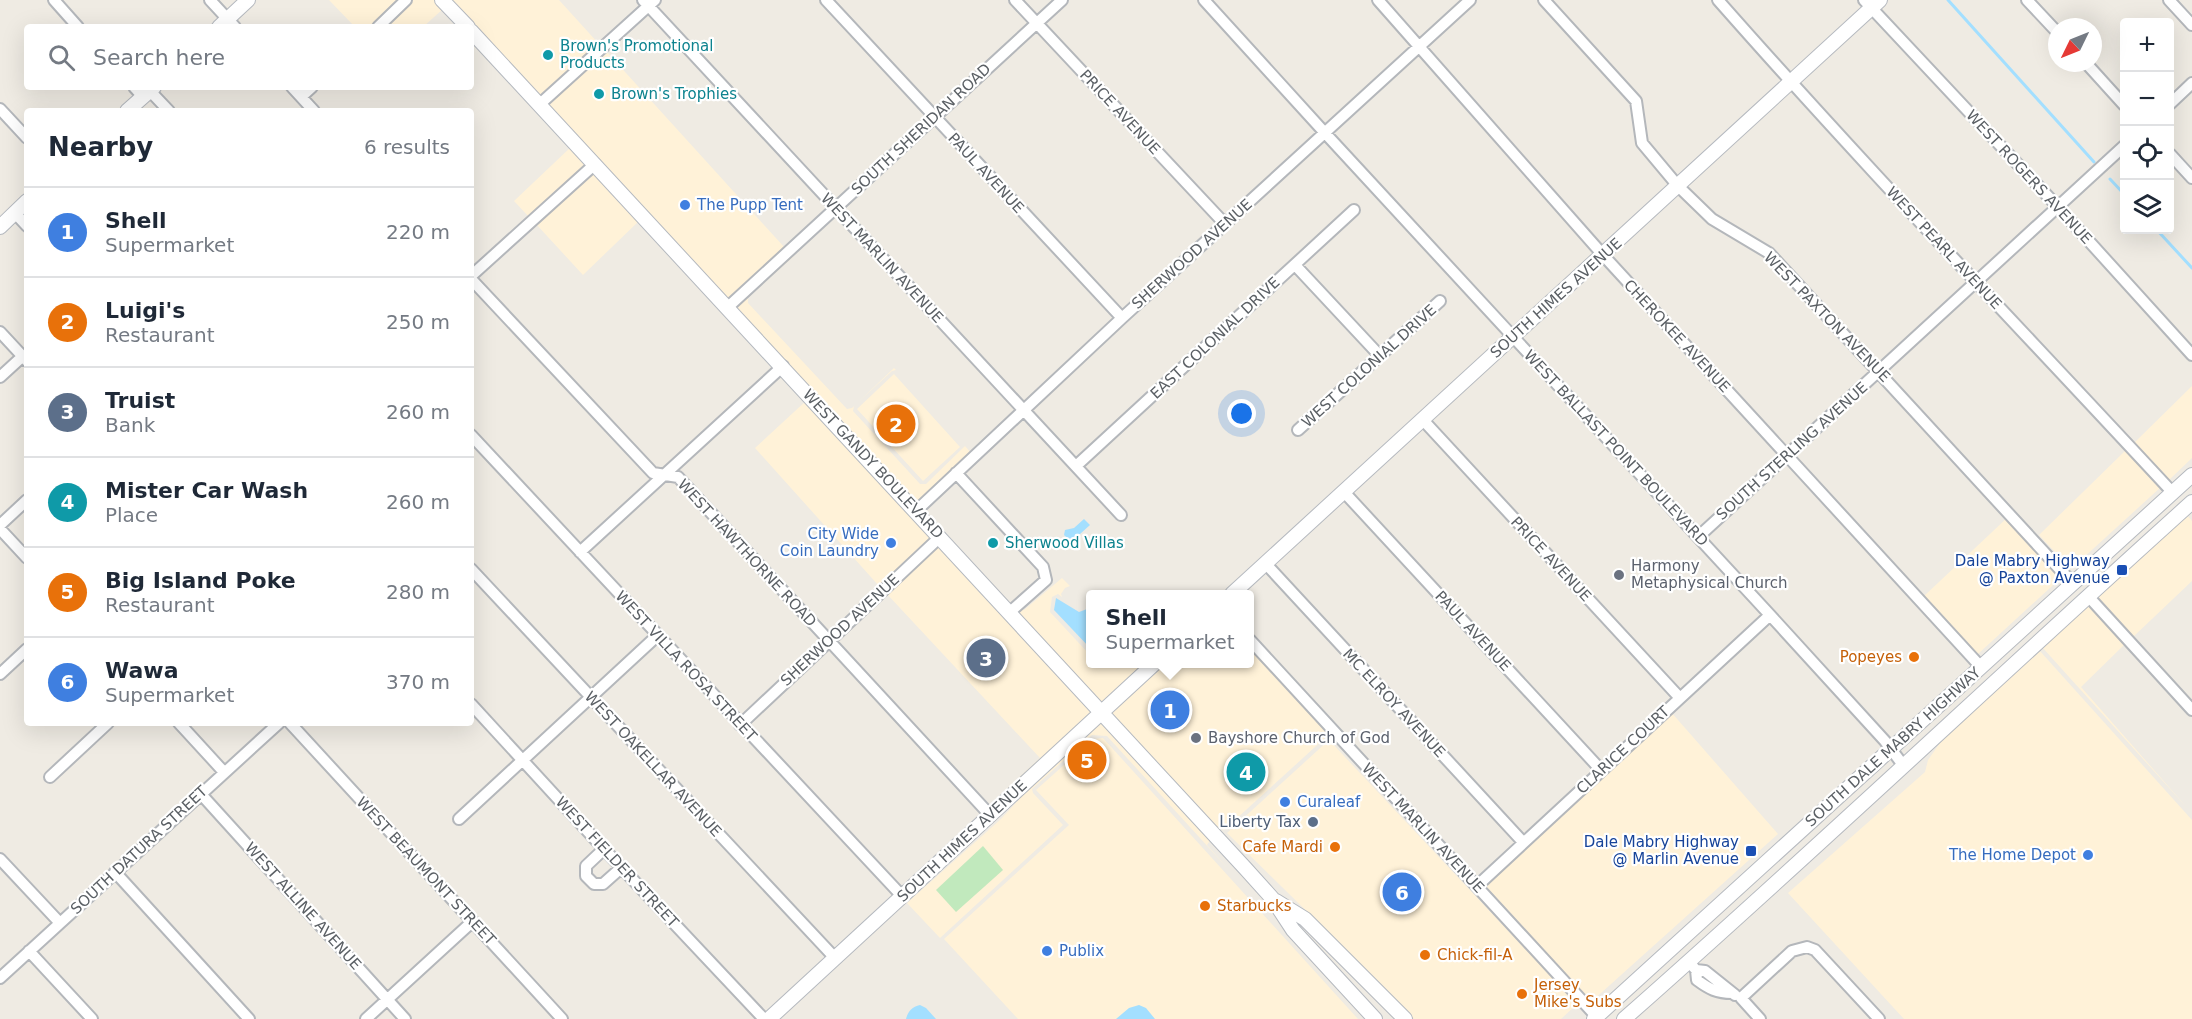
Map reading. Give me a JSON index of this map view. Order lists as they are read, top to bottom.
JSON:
{
  "streets": {
    "main road": ["SOUTH HIMES AVENUE", "WEST GANDY BOULEVARD", "SOUTH DALE MABRY HIGHWAY"],
    "street": [
      "PRICE AVENUE",
      "SOUTH SHERIDAN ROAD",
      "PAUL AVENUE",
      "WEST ROGERS AVENUE",
      "WEST PEARL AVENUE",
      "SHERWOOD AVENUE",
      "WEST MARLIN AVENUE",
      "WEST PAXTON AVENUE",
      "CHEROKEE AVENUE",
      "EAST COLONIAL DRIVE",
      "WEST COLONIAL DRIVE",
      "WEST BALLAST POINT BOULEVARD",
      "SOUTH STERLING AVENUE",
      "WEST HAWTHORNE ROAD",
      "WEST VILLA ROSA STREET",
      "MC ELROY AVENUE",
      "CLARICE COURT",
      "WEST OAKELLAR AVENUE",
      "SOUTH DATURA STREET",
      "WEST FIELDER STREET",
      "WEST BEAUMONT STREET",
      "WEST ALLINE AVENUE"
    ]
  },
  "crossings": [
    ["PRICE AVENUE", "SOUTH SHERIDAN ROAD"],
    ["PRICE AVENUE", "SHERWOOD AVENUE"],
    ["PRICE AVENUE", "SOUTH HIMES AVENUE"],
    ["PRICE AVENUE", "CLARICE COURT"],
    ["SOUTH SHERIDAN ROAD", "PAUL AVENUE"],
    ["SOUTH SHERIDAN ROAD", "WEST MARLIN AVENUE"],
    ["SOUTH SHERIDAN ROAD", "WEST GANDY BOULEVARD"],
    ["PAUL AVENUE", "SHERWOOD AVENUE"],
    ["PAUL AVENUE", "SOUTH HIMES AVENUE"],
    ["PAUL AVENUE", "CLARICE COURT"],
    ["WEST ROGERS AVENUE", "SOUTH HIMES AVENUE"],
    ["WEST ROGERS AVENUE", "SOUTH STERLING AVENUE"],
    ["WEST PEARL AVENUE", "SOUTH HIMES AVENUE"],
    ["WEST PEARL AVENUE", "SOUTH STERLING AVENUE"],
    ["WEST PEARL AVENUE", "SOUTH DALE MABRY HIGHWAY"],
    ["SHERWOOD AVENUE", "WEST MARLIN AVENUE"],
    ["SHERWOOD AVENUE", "CHEROKEE AVENUE"],
    ["SHERWOOD AVENUE", "WEST BALLAST POINT BOULEVARD"],
    ["SHERWOOD AVENUE", "WEST GANDY BOULEVARD"],
    ["SHERWOOD AVENUE", "WEST HAWTHORNE ROAD"],
    ["SHERWOOD AVENUE", "WEST VILLA ROSA STREET"],
    ["WEST MARLIN AVENUE", "EAST COLONIAL DRIVE"],
    ["WEST MARLIN AVENUE", "SOUTH DALE MABRY HIGHWAY"],
    ["WEST MARLIN AVENUE", "CLARICE COURT"],
    ["SOUTH HIMES AVENUE", "WEST PAXTON AVENUE"],
    ["SOUTH HIMES AVENUE", "CHEROKEE AVENUE"],
    ["SOUTH HIMES AVENUE", "WEST BALLAST POINT BOULEVARD"],
    ["SOUTH HIMES AVENUE", "WEST GANDY BOULEVARD"],
    ["SOUTH HIMES AVENUE", "WEST HAWTHORNE ROAD"],
    ["SOUTH HIMES AVENUE", "WEST VILLA ROSA STREET"],
    ["SOUTH HIMES AVENUE", "MC ELROY AVENUE"],
    ["SOUTH HIMES AVENUE", "WEST OAKELLAR AVENUE"],
    ["SOUTH HIMES AVENUE", "WEST FIELDER STREET"],
    ["WEST PAXTON AVENUE", "SOUTH STERLING AVENUE"],
    ["WEST PAXTON AVENUE", "SOUTH DALE MABRY HIGHWAY"],
    ["CHEROKEE AVENUE", "SOUTH STERLING AVENUE"],
    ["CHEROKEE AVENUE", "SOUTH DALE MABRY HIGHWAY"],
    ["WEST BALLAST POINT BOULEVARD", "SOUTH STERLING AVENUE"],
    ["WEST BALLAST POINT BOULEVARD", "SOUTH DALE MABRY HIGHWAY"],
    ["WEST BALLAST POINT BOULEVARD", "CLARICE COURT"],
    ["MC ELROY AVENUE", "CLARICE COURT"],
    ["SOUTH DATURA STREET", "WEST ALLINE AVENUE"]
  ],
  "places": {
    "other": [
      "Brown's Promotional Products",
      "Brown's Trophies",
      "The Pupp Tent",
      "City Wide Coin Laundry",
      "Sherwood Villas",
      "Harmony Metaphysical Church",
      "Popeyes",
      "Bayshore Church of God",
      "Curaleaf",
      "Liberty Tax",
      "Cafe Mardi",
      "The Home Depot",
      "Starbucks",
      "Publix",
      "Chick-fil-A",
      "Jersey Mike's Subs"
    ],
    "transit": ["Dale Mabry Highway @ Paxton Avenue", "Dale Mabry Highway @ Marlin Avenue"]
  },
  "north": "bottom left",
  "page": {
    "map_buttons": ["+", "−"],
    "search": "Search here",
    "heading": ["Nearby", "6 results"],
    "list": [
      {
        "mark": "1",
        "name": "Shell",
        "note": "Supermarket",
        "value": "220 m"
      },
      {
        "mark": "2",
        "name": "Luigi's",
        "note": "Restaurant",
        "value": "250 m"
      },
      {
        "mark": "3",
        "name": "Truist",
        "note": "Bank",
        "value": "260 m"
      },
      {
        "mark": "4",
        "name": "Mister Car Wash",
        "note": "Place",
        "value": "260 m"
      },
      {
        "mark": "5",
        "name": "Big Island Poke",
        "note": "Restaurant",
        "value": "280 m"
      },
      {
        "mark": "6",
        "name": "Wawa",
        "note": "Supermarket",
        "value": "370 m"
      }
    ],
    "pins": [
      "2",
      "3",
      "1",
      "5",
      "4",
      "6"
    ],
    "popup": ["Shell", "Supermarket"]
  }
}
